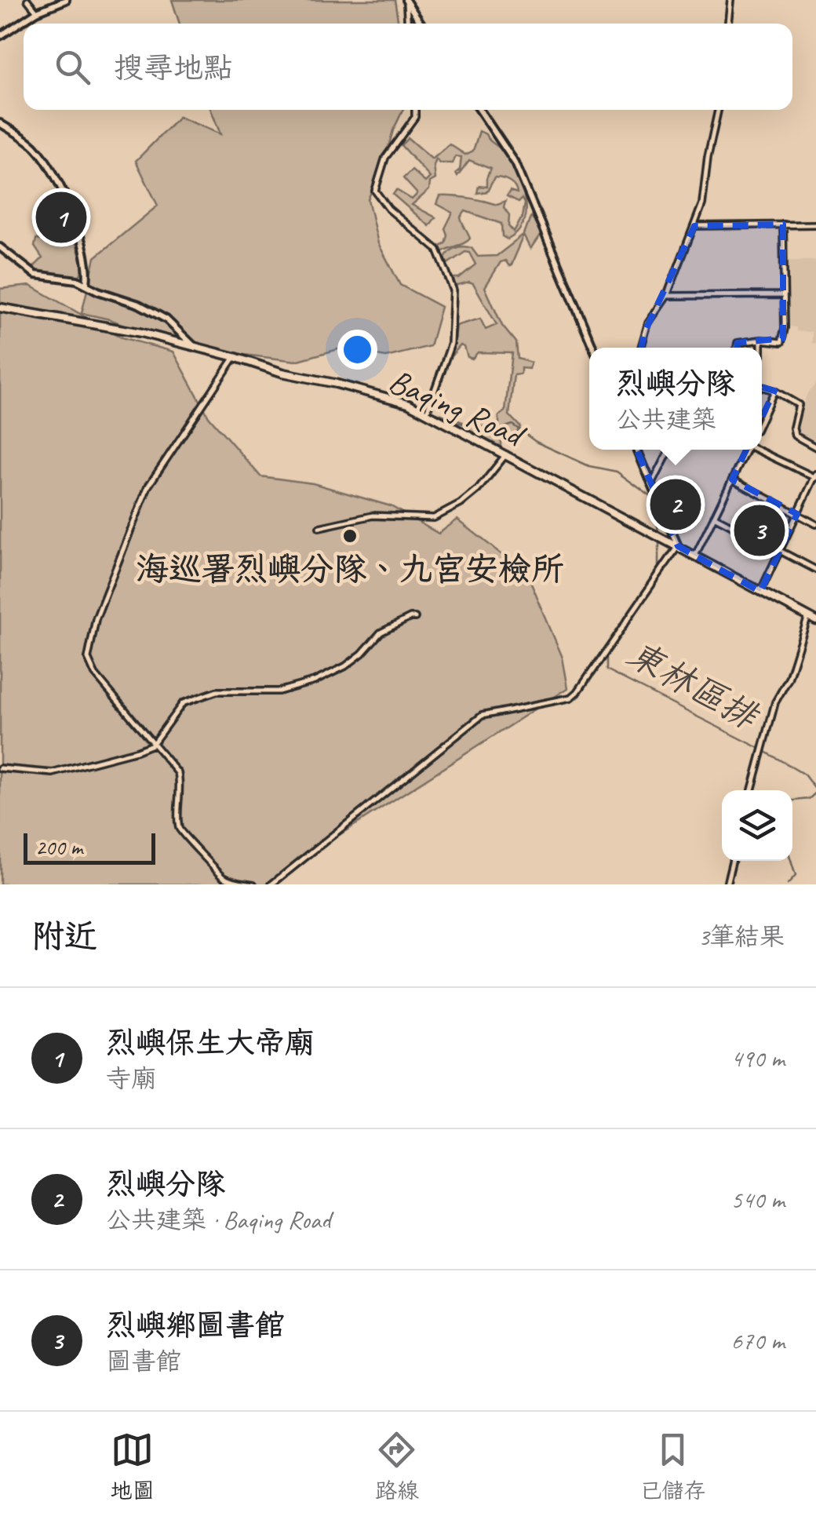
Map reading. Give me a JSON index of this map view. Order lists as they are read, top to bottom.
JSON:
{
  "streets": {
    "main road": ["Baqing Road"]
  },
  "water": ["東林區排"],
  "places": ["海巡署烈嶼分隊、九宮安檢所"],
  "scale_bar": "200 m",
  "page": {
    "search": "搜尋地點",
    "pins": ["1", "2", "3"],
    "popup": ["烈嶼分隊", "公共建築"],
    "scale": "200 m",
    "heading": ["附近", "3筆結果"],
    "list": [
      {
        "mark": "1",
        "name": "烈嶼保生大帝廟",
        "note": "寺廟",
        "value": "490 m"
      },
      {
        "mark": "2",
        "name": "烈嶼分隊",
        "note": "公共建築 · Baqing Road",
        "value": "540 m"
      },
      {
        "mark": "3",
        "name": "烈嶼鄉圖書館",
        "note": "圖書館",
        "value": "670 m"
      }
    ],
    "nav": ["地圖", "路線", "已儲存"]
  }
}
